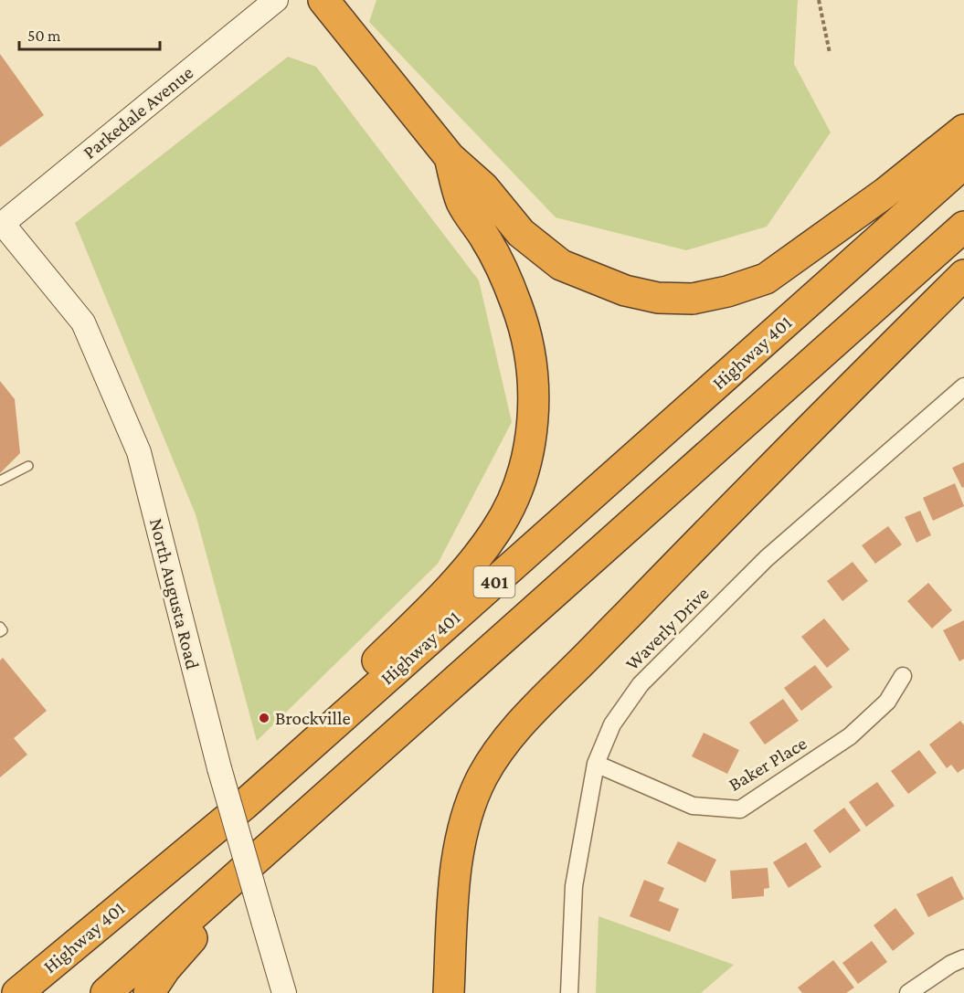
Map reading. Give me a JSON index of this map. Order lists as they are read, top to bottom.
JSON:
{
  "streets": {
    "highway": ["Highway 401", "401"],
    "main road": ["Parkedale Avenue", "North Augusta Road"],
    "street": ["Waverly Drive", "Baker Place"]
  },
  "crossings": [
    ["Parkedale Avenue", "North Augusta Road"],
    ["Waverly Drive", "Baker Place"]
  ],
  "places": ["Brockville"],
  "scale_bar": "50 m"
}
